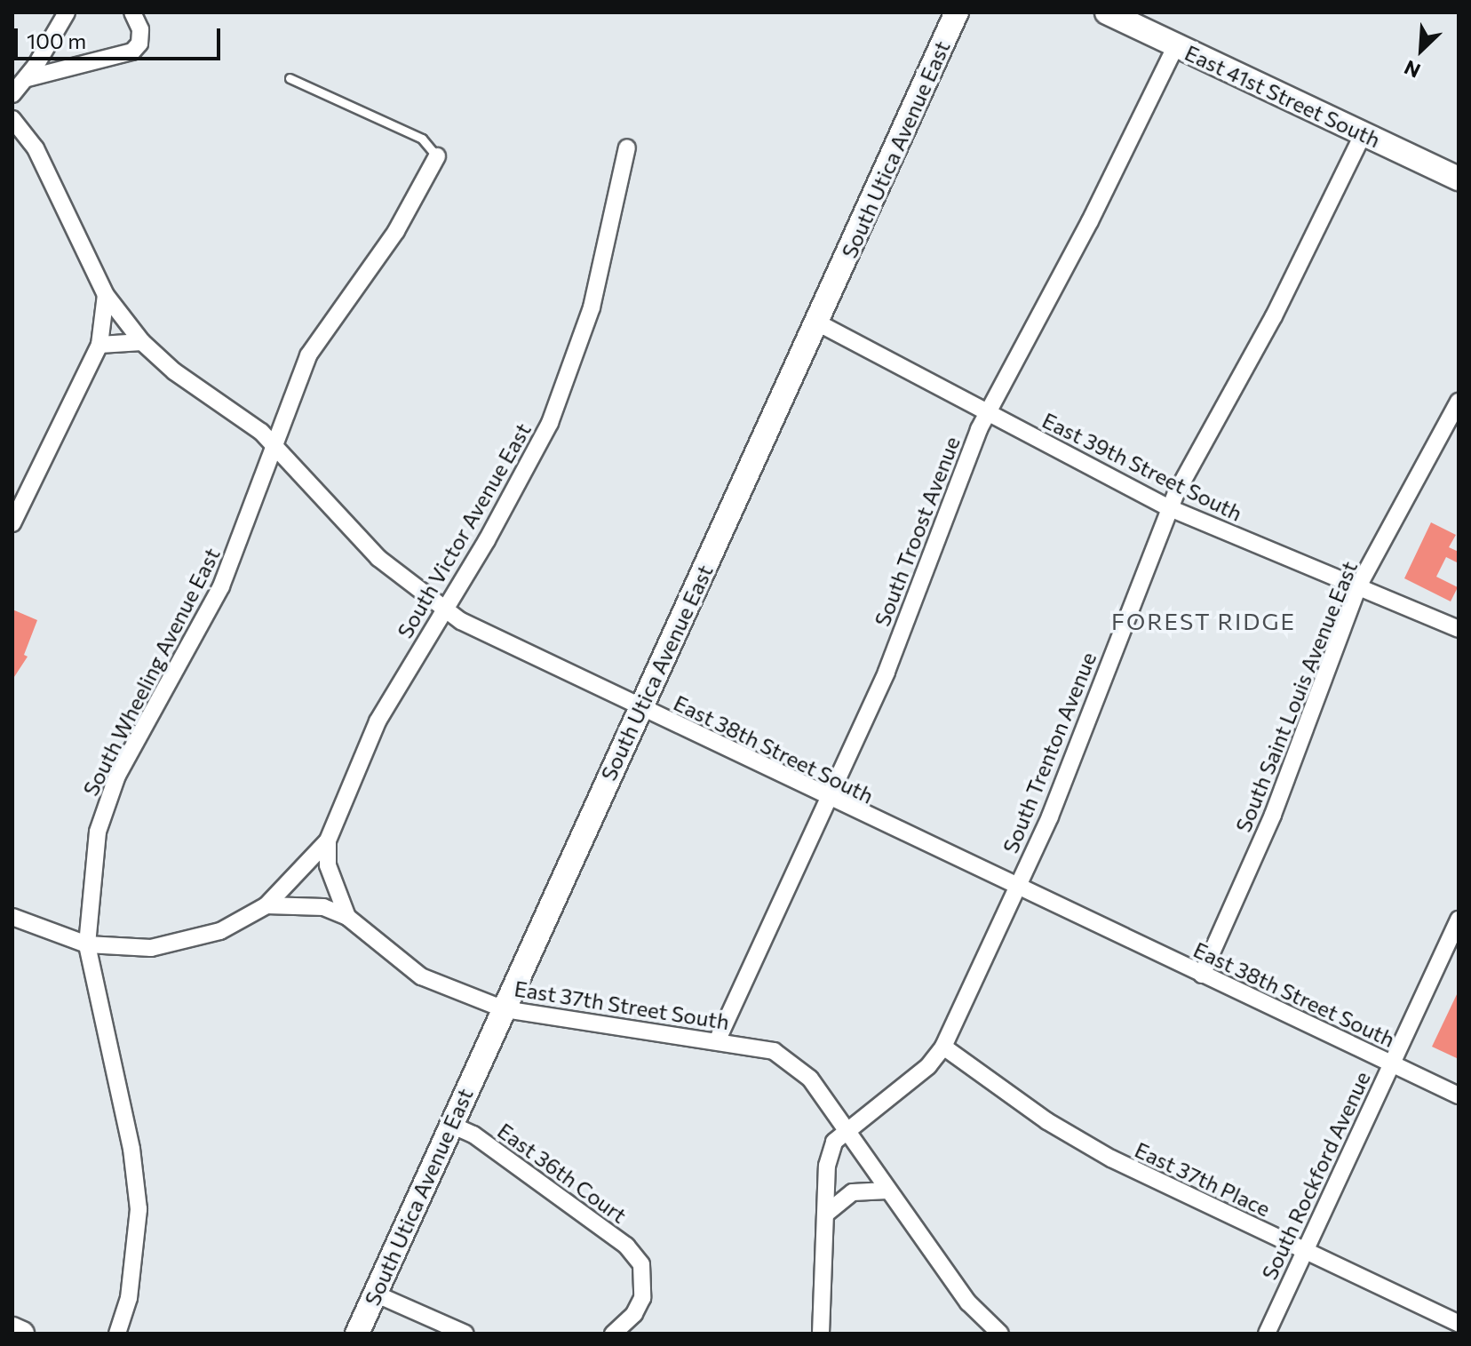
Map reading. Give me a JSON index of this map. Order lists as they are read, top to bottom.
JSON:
{
  "streets": {
    "street": [
      "East 41st Street South",
      "South Utica Avenue East",
      "East 39th Street South",
      "South Victor Avenue East",
      "South Troost Avenue",
      "South Wheeling Avenue East",
      "South Saint Louis Avenue East",
      "East 38th Street South",
      "South Trenton Avenue",
      "East 37th Street South",
      "East 36th Court",
      "South Rockford Avenue",
      "East 37th Place"
    ]
  },
  "crossings": [
    ["East 41st Street South", "South Troost Avenue"],
    ["East 41st Street South", "South Trenton Avenue"],
    ["South Utica Avenue East", "East 39th Street South"],
    ["South Utica Avenue East", "East 38th Street South"],
    ["South Utica Avenue East", "East 37th Street South"],
    ["South Utica Avenue East", "East 36th Court"],
    ["East 39th Street South", "South Troost Avenue"],
    ["East 39th Street South", "South Saint Louis Avenue East"],
    ["East 39th Street South", "South Trenton Avenue"],
    ["South Victor Avenue East", "East 38th Street South"],
    ["South Victor Avenue East", "East 37th Street South"],
    ["South Troost Avenue", "East 38th Street South"],
    ["South Troost Avenue", "East 37th Street South"],
    ["South Wheeling Avenue East", "East 38th Street South"],
    ["South Saint Louis Avenue East", "East 38th Street South"],
    ["East 38th Street South", "South Trenton Avenue"],
    ["East 38th Street South", "South Rockford Avenue"],
    ["South Trenton Avenue", "East 37th Street South"],
    ["South Trenton Avenue", "East 37th Place"],
    ["South Rockford Avenue", "East 37th Place"]
  ],
  "districts": ["FOREST RIDGE"],
  "scale_bar": "100 m",
  "north": "bottom left"
}
